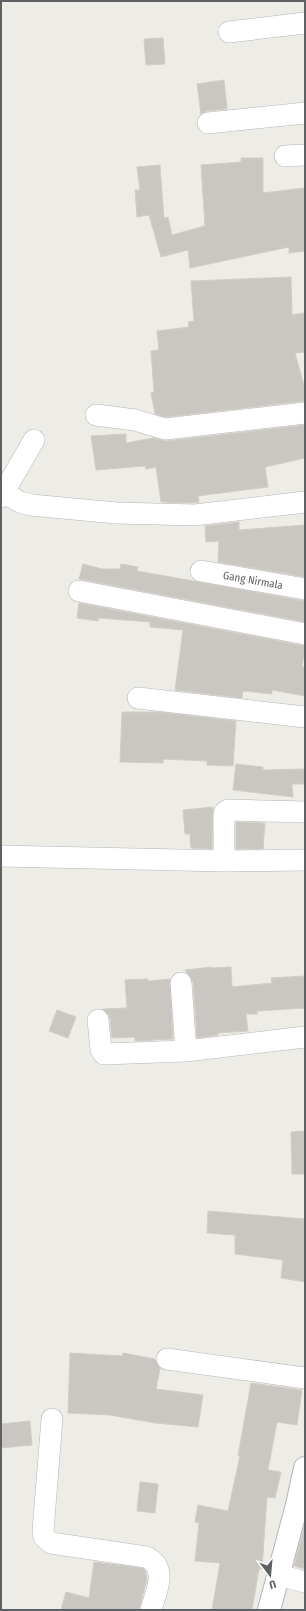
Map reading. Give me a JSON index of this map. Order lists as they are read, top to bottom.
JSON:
{
  "streets": {
    "street": ["Gang Nirmala"]
  },
  "north": "bottom"
}
